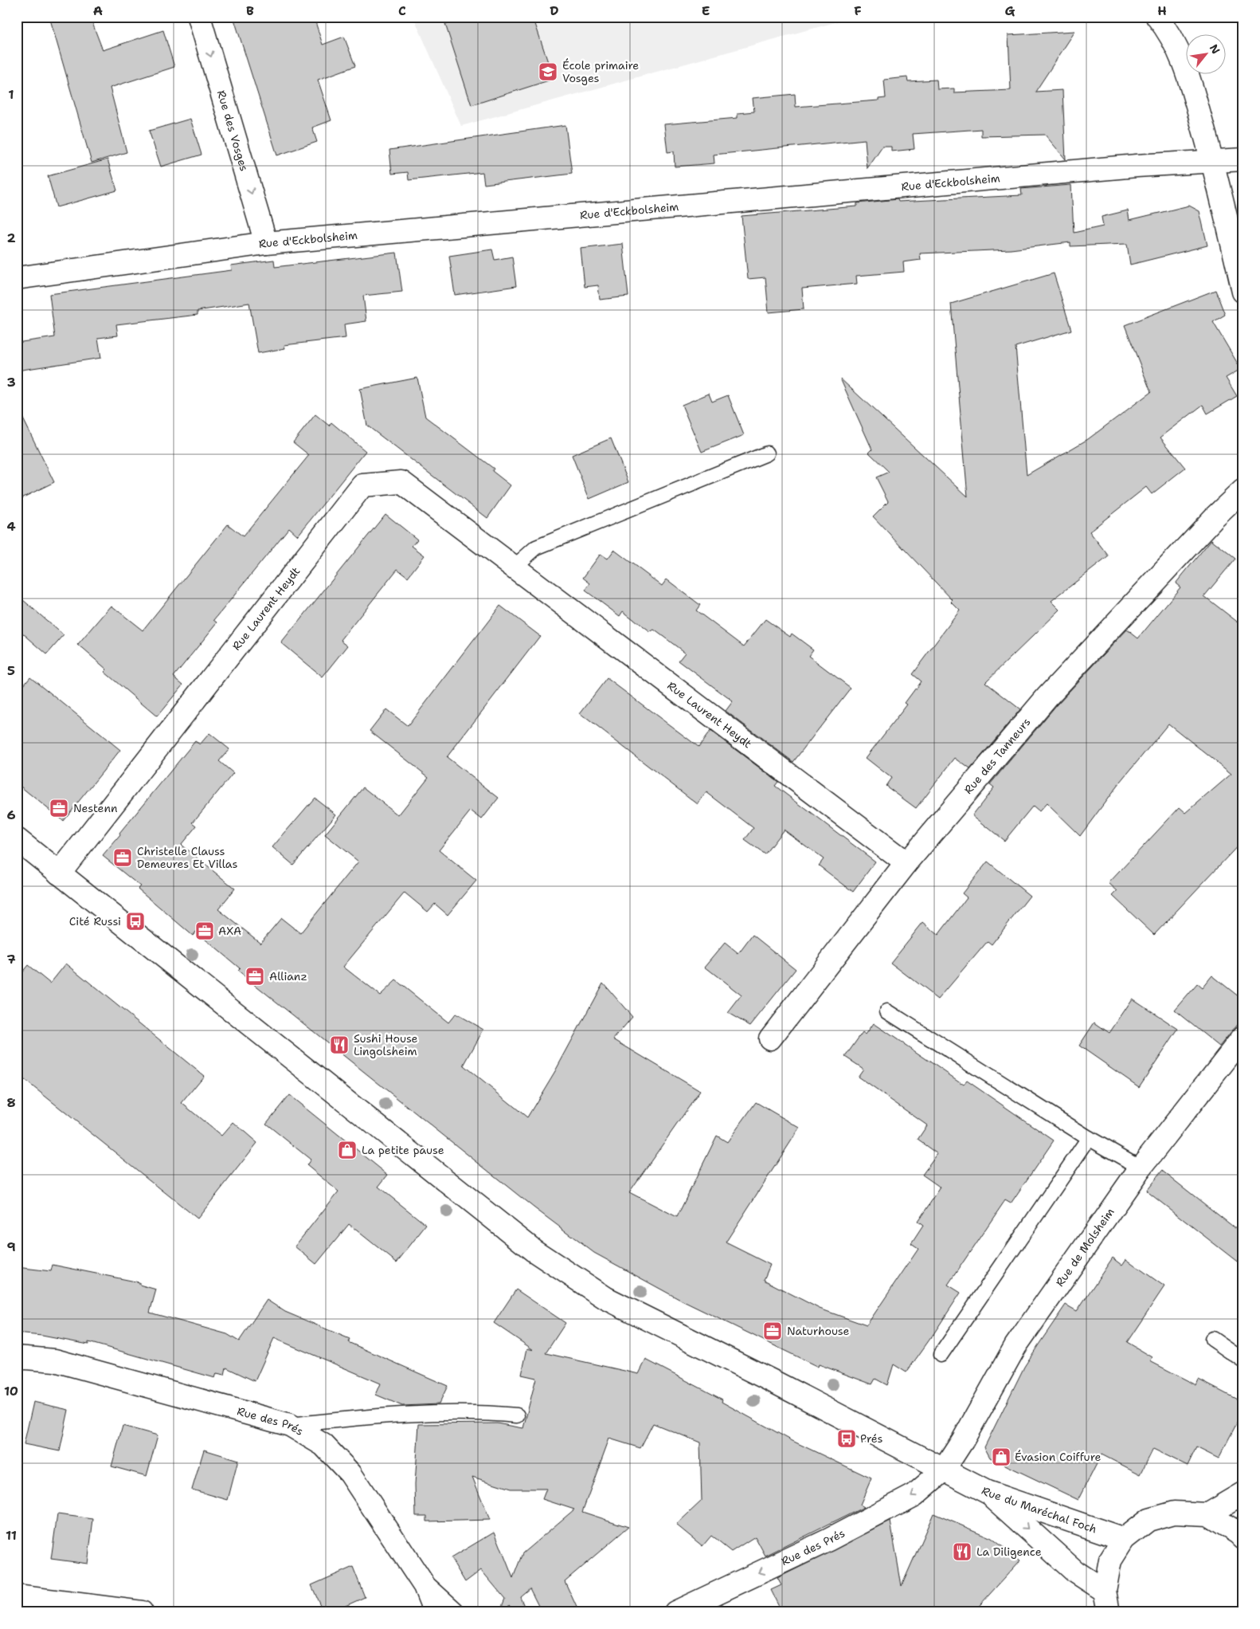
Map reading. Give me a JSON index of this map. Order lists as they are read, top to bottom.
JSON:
{
  "streets": {
    "street": [
      "Rue des Vosges",
      "Rue d'Eckbolsheim",
      "Rue Laurent Heydt",
      "Rue des Tanneurs",
      "Rue de Molsheim",
      "Rue des Prés",
      "Rue du Maréchal Foch"
    ]
  },
  "crossings": [
    ["Rue des Vosges", "Rue d'Eckbolsheim"],
    ["Rue Laurent Heydt", "Rue des Tanneurs"],
    ["Rue de Molsheim", "Rue des Prés"]
  ],
  "one_way": ["Rue des Vosges", "Rue des Prés"],
  "places": {
    "school or university": ["École primaire Vosges"],
    "office": [
      "Nestenn",
      "Christelle Clauss Demeures Et Villas",
      "AXA",
      "Allianz",
      "Naturhouse"
    ],
    "bus stop": ["Cité Russi", "Prés"],
    "restaurant": ["Sushi House Lingolsheim", "La Diligence"],
    "shop": ["La petite pause", "Évasion Coiffure"]
  },
  "north": "top right",
  "grid": {
    "columns": [
      "A",
      "B",
      "C",
      "D",
      "E",
      "F",
      "G",
      "H"
    ],
    "rows": [
      "1",
      "2",
      "3",
      "4",
      "5",
      "6",
      "7",
      "8",
      "9",
      "10",
      "11"
    ]
  }
}
